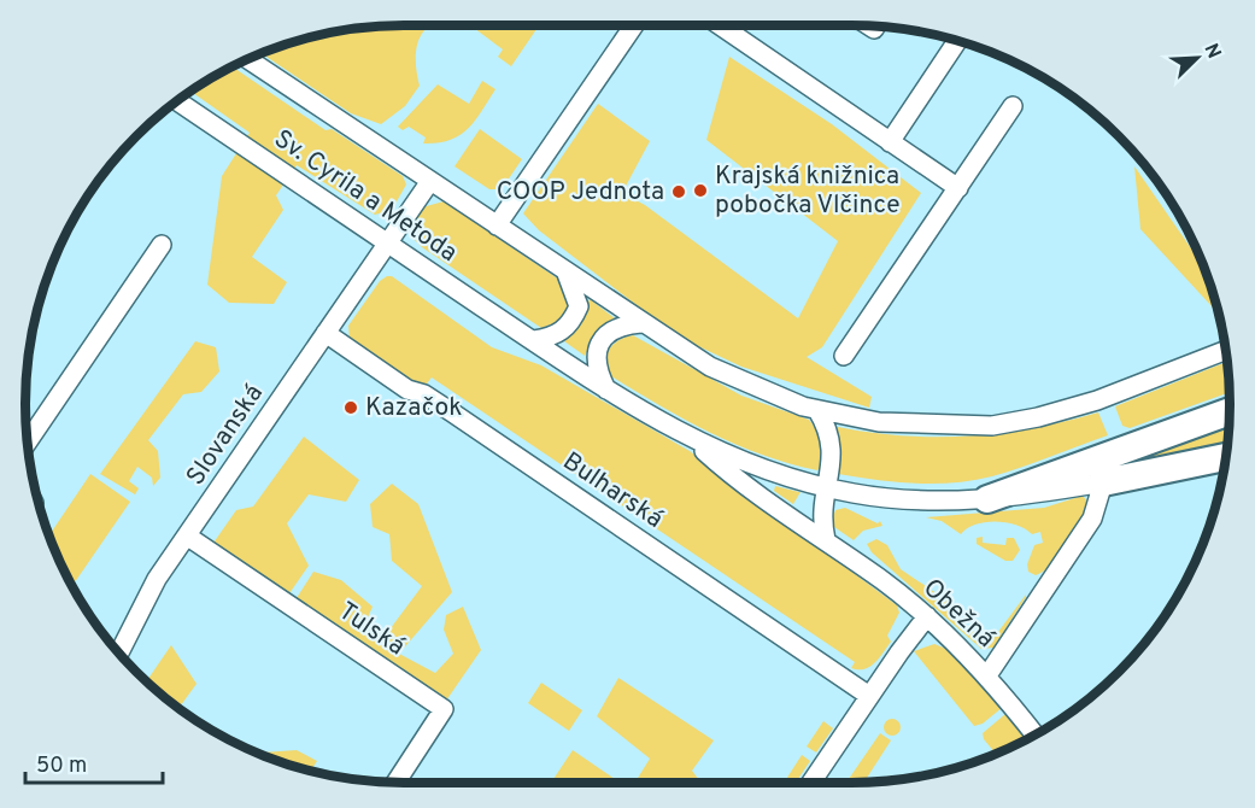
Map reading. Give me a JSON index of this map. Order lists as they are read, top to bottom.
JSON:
{
  "streets": {
    "street": [
      "Sv. Cyrila a Metoda",
      "Slovanská",
      "Bulharská",
      "Obežná",
      "Tulská"
    ]
  },
  "crossings": [
    ["Sv. Cyrila a Metoda", "Slovanská"],
    ["Sv. Cyrila a Metoda", "Obežná"],
    ["Slovanská", "Bulharská"],
    ["Slovanská", "Tulská"]
  ],
  "places": ["Krajská knižnica pobočka Vlčince", "COOP Jednota", "Kazačok"],
  "scale_bar": "50 m",
  "north": "top right"
}
